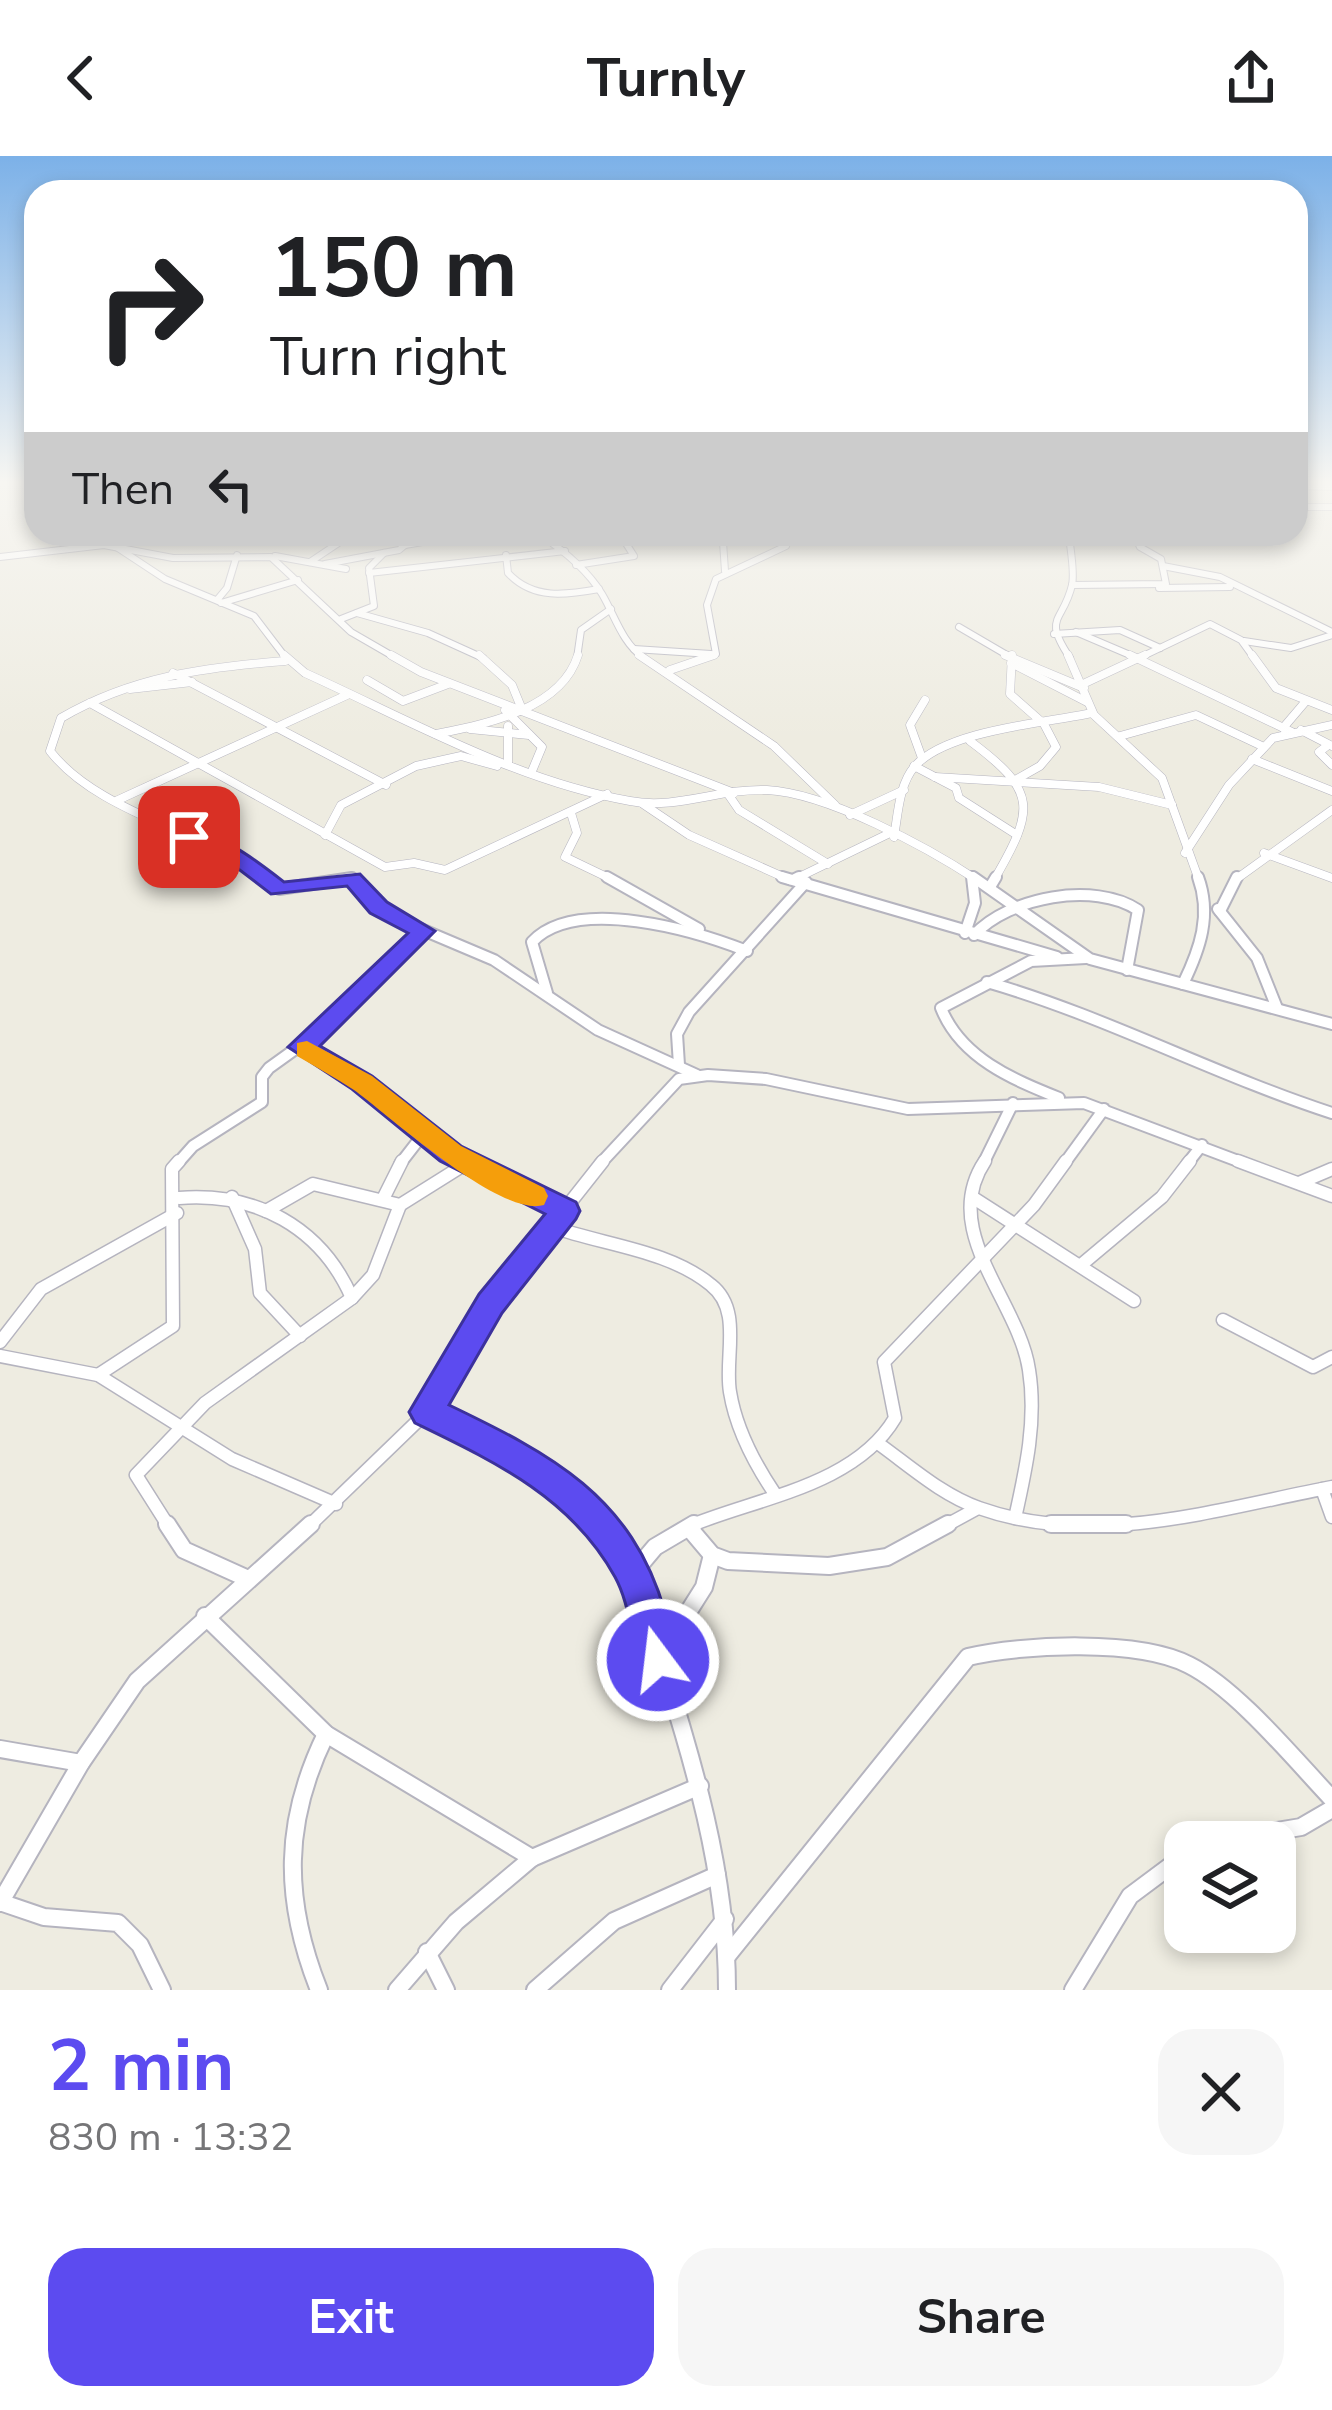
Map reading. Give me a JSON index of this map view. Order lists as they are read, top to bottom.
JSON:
{
  "page": {
    "header": "Turnly",
    "turn": ["150 m", "Turn right"],
    "then": "Then",
    "heading": ["2 min", "830 m · 13:32"],
    "buttons": ["Exit", "Share"]
  }
}
